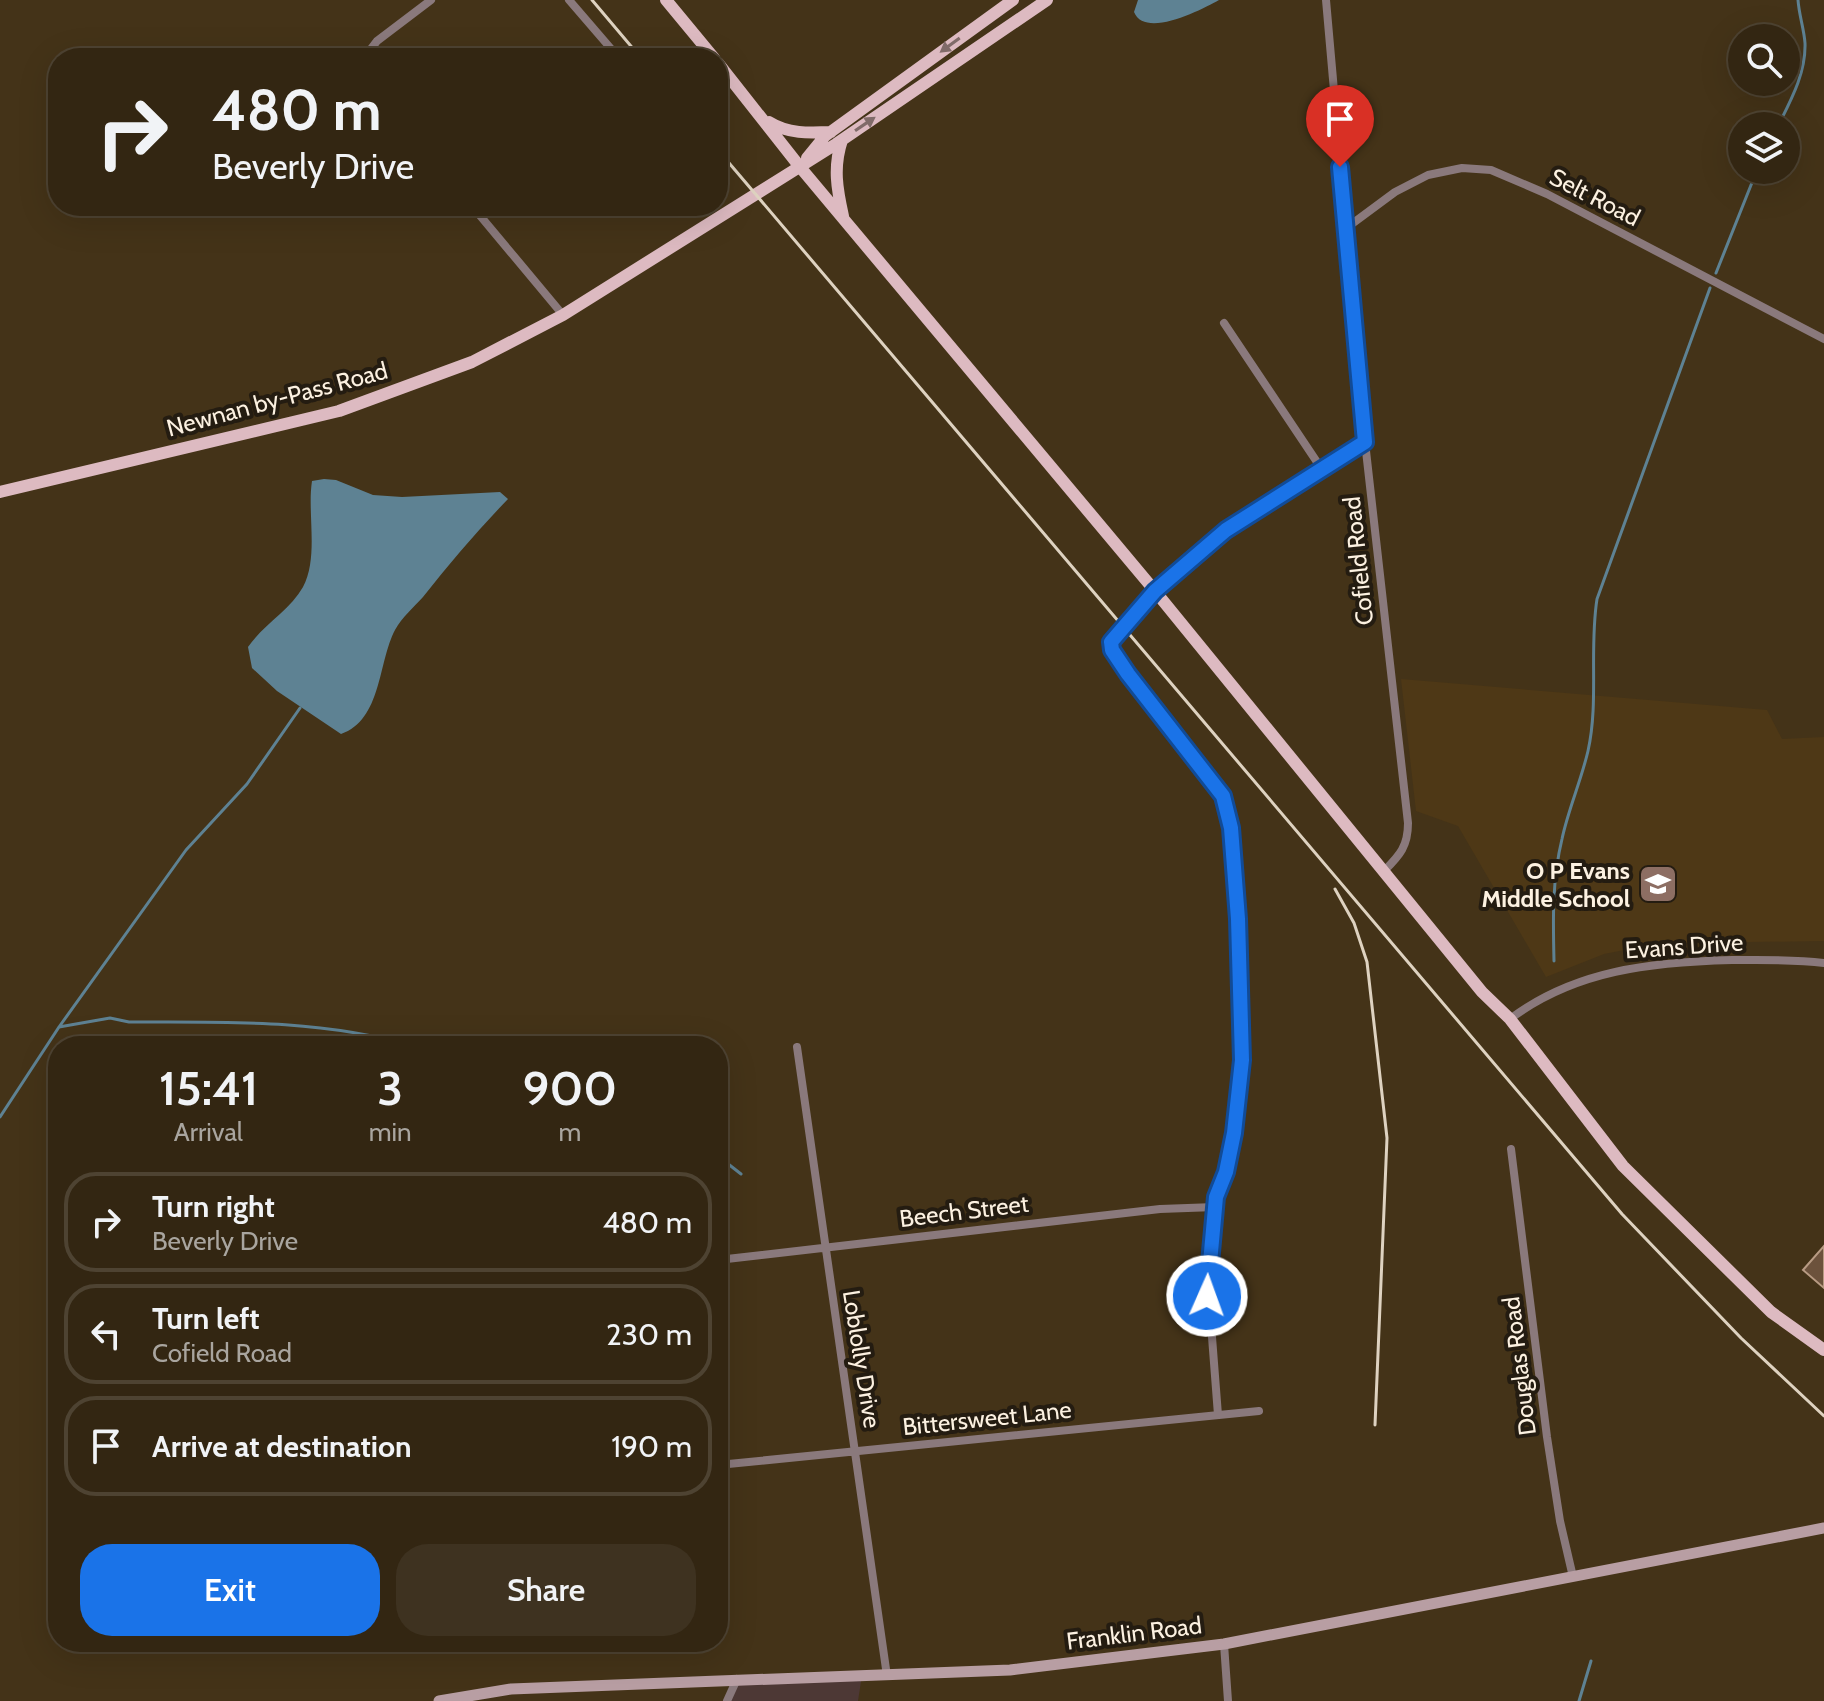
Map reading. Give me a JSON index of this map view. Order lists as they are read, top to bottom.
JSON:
{
  "streets": {
    "main road": ["Newnan by-Pass Road", "Franklin Road"],
    "street": [
      "Selt Road",
      "Cofield Road",
      "Evans Drive",
      "Beech Street",
      "Loblolly Drive",
      "Douglas Road",
      "Bittersweet Lane"
    ]
  },
  "crossings": [
    ["Selt Road", "Cofield Road"],
    ["Beech Street", "Loblolly Drive"],
    ["Loblolly Drive", "Bittersweet Lane"],
    ["Loblolly Drive", "Franklin Road"],
    ["Douglas Road", "Franklin Road"]
  ],
  "places": {
    "school or university": ["O P Evans Middle School"]
  },
  "page": {
    "turn": ["480 m", "Beverly Drive"],
    "eta": [
      "15:41",
      "Arrival",
      "3",
      "min",
      "900",
      "m"
    ],
    "list": [
      {
        "name": "Turn right",
        "note": "Beverly Drive",
        "value": "480 m"
      },
      {
        "name": "Turn left",
        "note": "Cofield Road",
        "value": "230 m"
      },
      {
        "name": "Arrive at destination",
        "value": "190 m"
      }
    ],
    "buttons": ["Exit", "Share"]
  }
}
